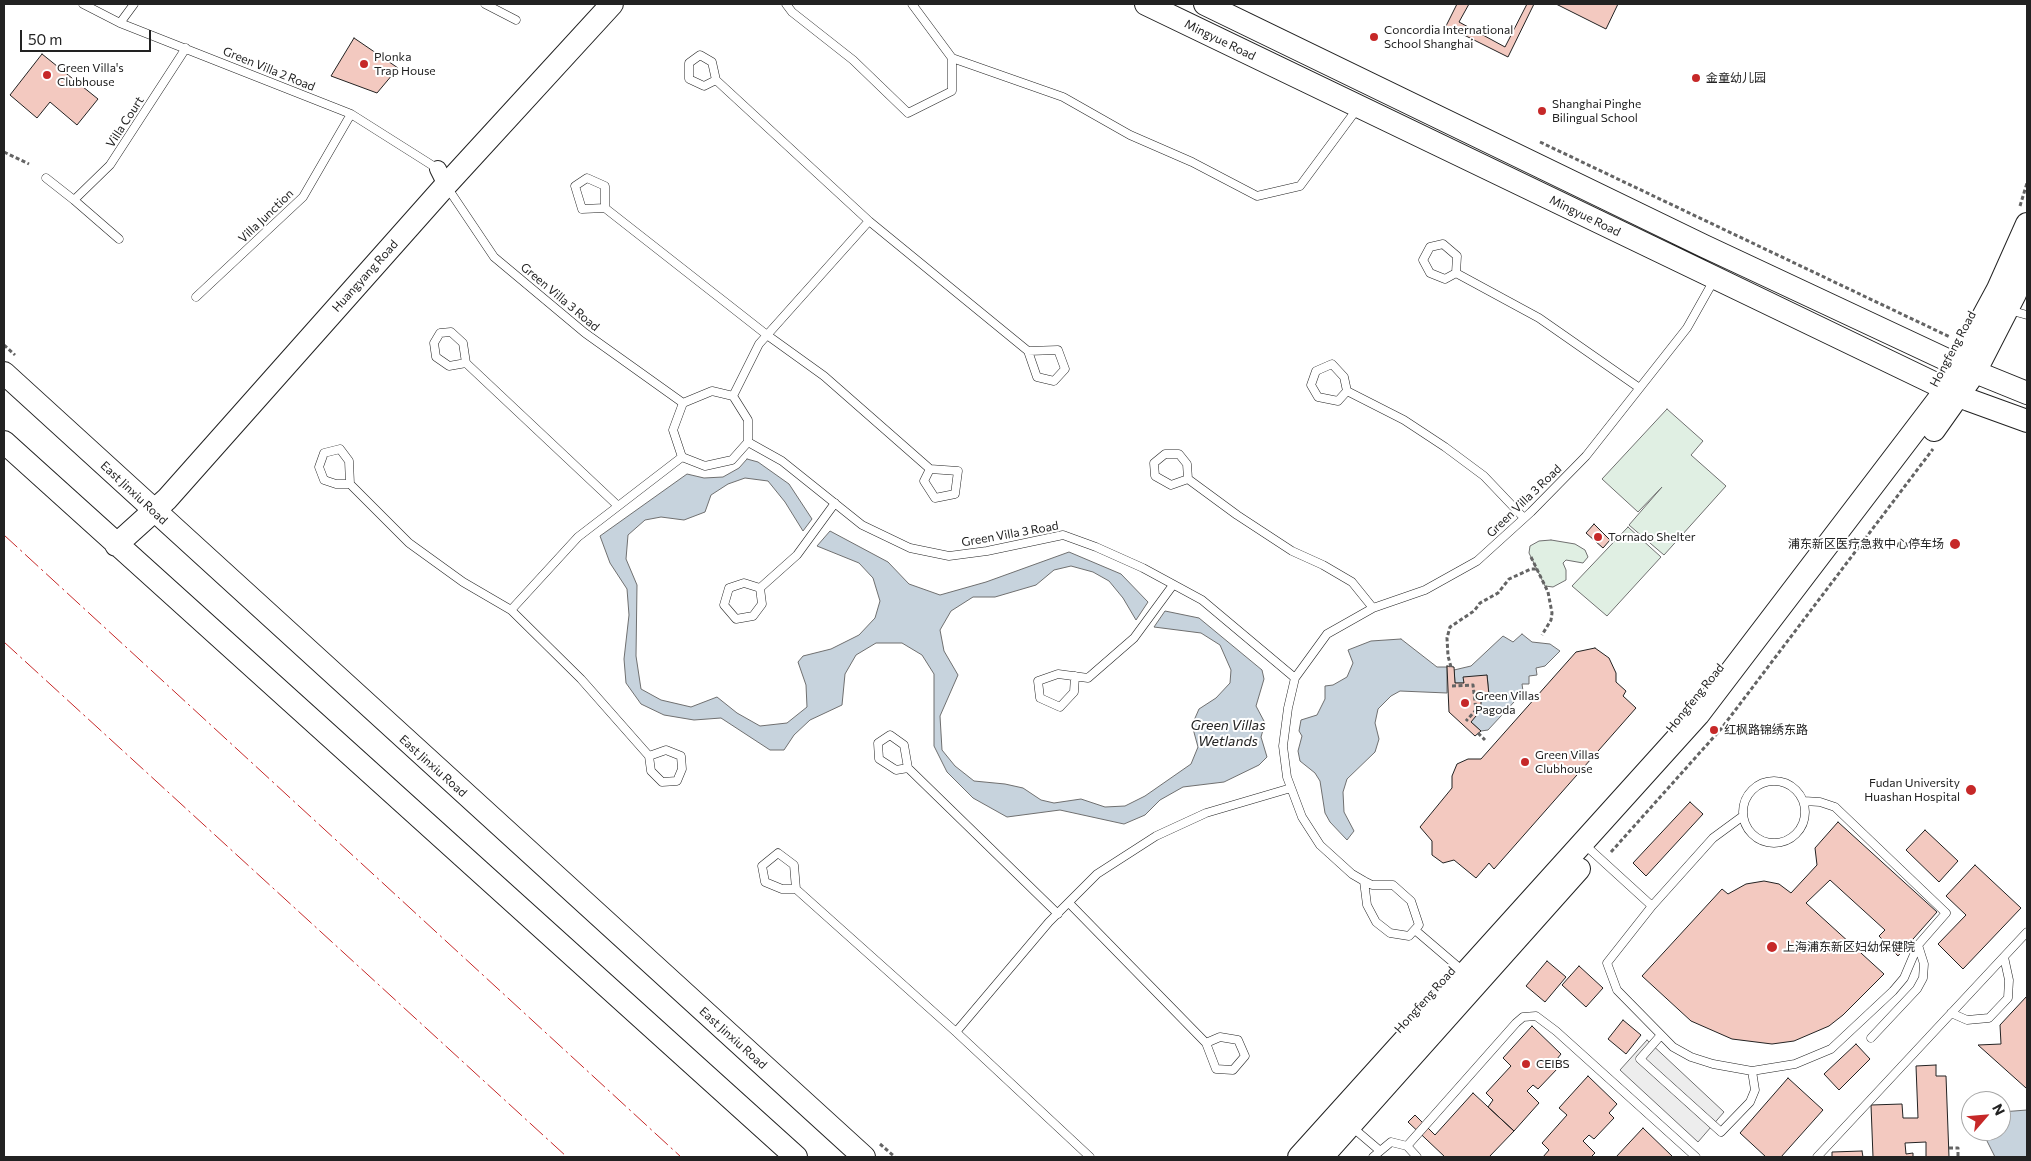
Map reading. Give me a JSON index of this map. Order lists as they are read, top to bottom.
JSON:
{
  "streets": {
    "street": [
      "Mingyue Road",
      "Huangyang Road",
      "Hongfeng Road",
      "East Jinxiu Road"
    ],
    "lane": [
      "Green Villa 2 Road",
      "Villa Court",
      "Villa Junction",
      "Green Villa 3 Road"
    ]
  },
  "crossings": [
    ["Mingyue Road", "Green Villa 3 Road"],
    ["Mingyue Road", "Hongfeng Road"],
    ["Green Villa 2 Road", "Villa Court"],
    ["Green Villa 2 Road", "Villa Junction"],
    ["Green Villa 2 Road", "Huangyang Road"],
    ["Green Villa 2 Road", "Green Villa 3 Road"],
    ["Huangyang Road", "Green Villa 3 Road"],
    ["Huangyang Road", "East Jinxiu Road"]
  ],
  "water": ["Green Villas Wetlands"],
  "places": [
    "Concordia International School Shanghai",
    "Plonka Trap House",
    "Green Villa's Clubhouse",
    "金童幼儿园",
    "Shanghai Pinghe Bilingual School",
    "Tornado Shelter",
    "浦东新区医疗急救中心停车场",
    "Green Villas Pagoda",
    "红枫路锦绣东路",
    "Green Villas Clubhouse",
    "Fudan University Huashan Hospital",
    "上海浦东新区妇幼保健院",
    "CEIBS"
  ],
  "scale_bar": "50 m",
  "north": "top right"
}
